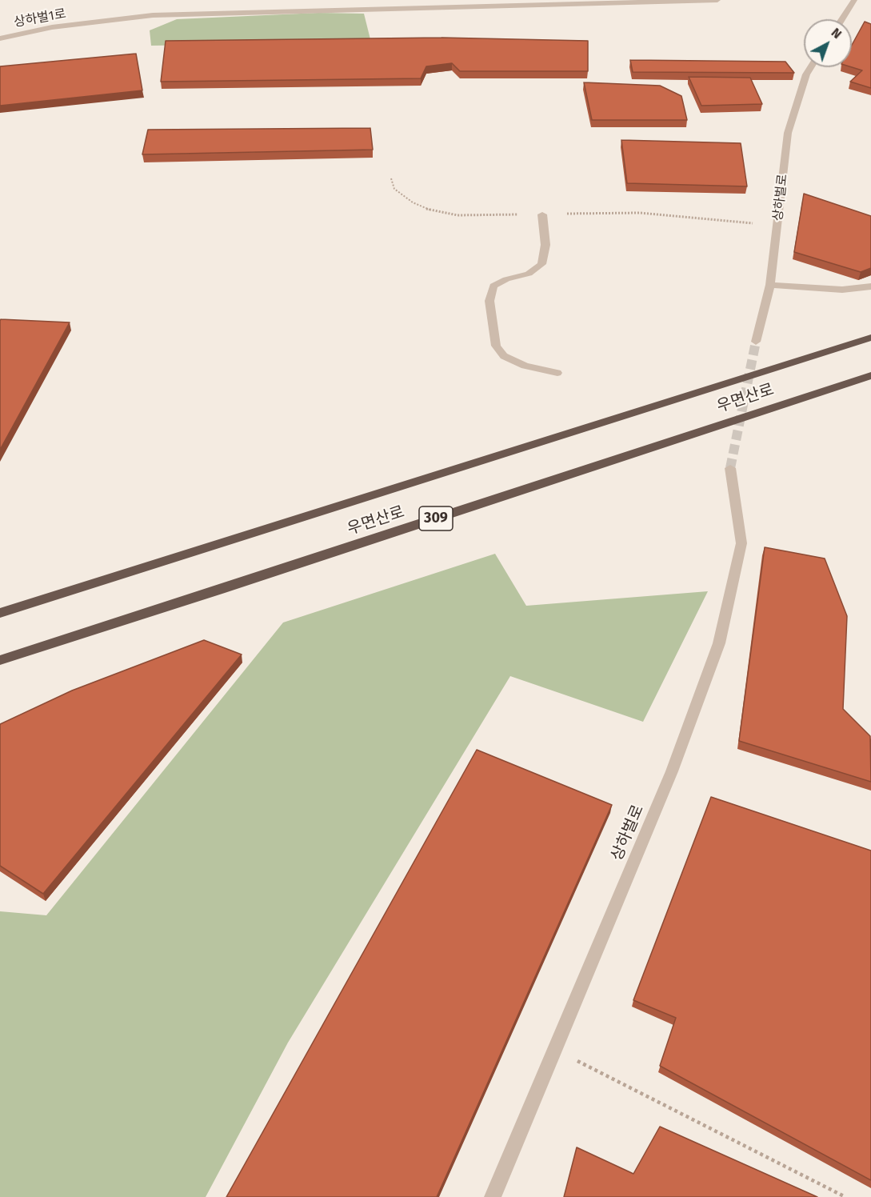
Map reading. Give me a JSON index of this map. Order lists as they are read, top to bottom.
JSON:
{
  "streets": {
    "highway": ["우면산로", "309"],
    "street": ["상하벌1로", "상하벌로"]
  },
  "north": "top right"
}
